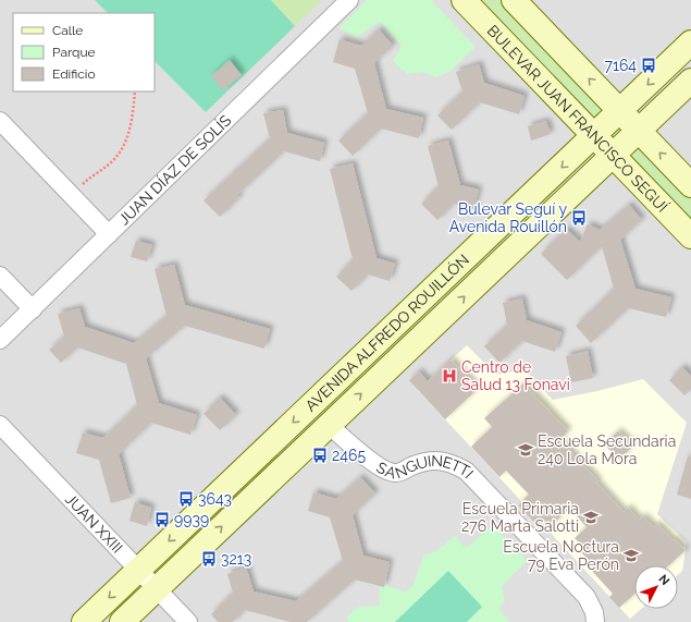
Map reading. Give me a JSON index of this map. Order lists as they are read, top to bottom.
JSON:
{
  "streets": {
    "street": [
      "BULEVAR JUAN FRANCISCO SEGUÍ",
      "JUAN DÍAZ DE SOLÍS",
      "AVENIDA ALFREDO ROUILLÓN",
      "SANGUINETTI",
      "JUAN XXIII"
    ]
  },
  "crossings": [
    ["BULEVAR JUAN FRANCISCO SEGUÍ", "AVENIDA ALFREDO ROUILLÓN"],
    ["AVENIDA ALFREDO ROUILLÓN", "SANGUINETTI"],
    ["AVENIDA ALFREDO ROUILLÓN", "JUAN XXIII"]
  ],
  "places": {
    "bus stop": [
      "7164",
      "Bulevar Seguí y Avenida Rouillón",
      "2465",
      "3643",
      "9939",
      "3213"
    ],
    "hospital": ["Centro de Salud 13 Fonavi"],
    "school or university": ["Escuela Secundaria 240 Lola Mora", "Escuela Primaria 276 Marta Salotti", "Escuela Noctura 79 Eva Perón"]
  },
  "legend": ["Calle", "Parque", "Edificio"],
  "north": "top right"
}
